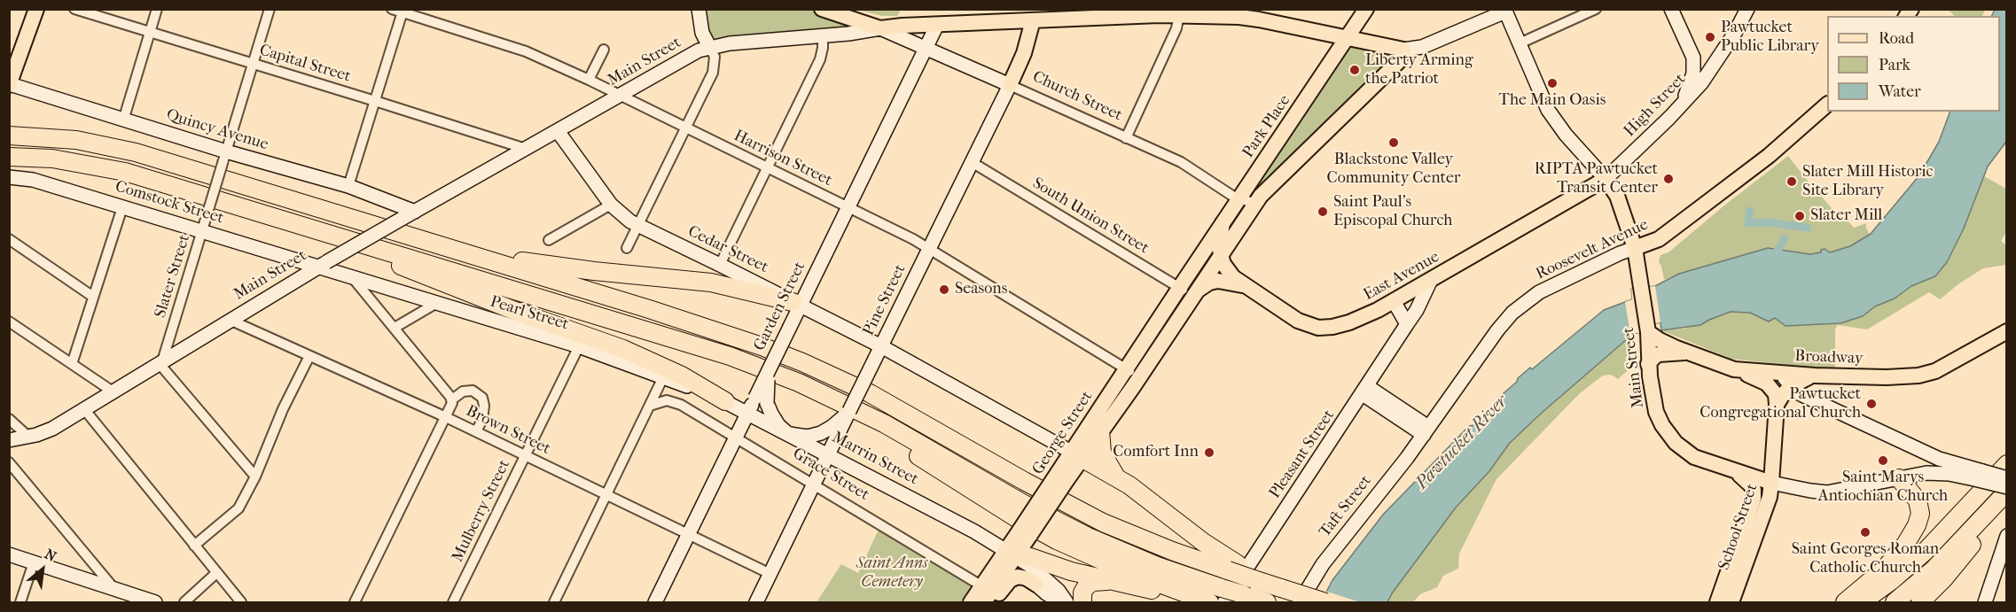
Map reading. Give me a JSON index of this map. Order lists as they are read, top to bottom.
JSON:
{
  "streets": {
    "main road": [
      "Main Street",
      "Church Street",
      "High Street",
      "Park Place",
      "Quincy Avenue",
      "Comstock Street",
      "Cedar Street",
      "Roosevelt Avenue",
      "East Avenue",
      "Pine Street",
      "Garden Street",
      "Pearl Street",
      "Broadway",
      "George Street",
      "Pleasant Street",
      "Marrin Street",
      "Taft Street",
      "School Street"
    ],
    "street": [
      "Capital Street",
      "Harrison Street",
      "South Union Street",
      "Slater Street",
      "Brown Street",
      "Grace Street",
      "Mulberry Street"
    ]
  },
  "crossings": [
    ["Main Street", "Capital Street"],
    ["Main Street", "Church Street"],
    ["Main Street", "High Street"],
    ["Main Street", "Park Place"],
    ["Main Street", "Quincy Avenue"],
    ["Main Street", "Harrison Street"],
    ["Main Street", "Comstock Street"],
    ["Main Street", "Cedar Street"],
    ["Main Street", "Roosevelt Avenue"],
    ["Main Street", "Slater Street"],
    ["Main Street", "East Avenue"],
    ["Main Street", "Pine Street"],
    ["Main Street", "Garden Street"],
    ["Main Street", "Pearl Street"],
    ["Main Street", "Broadway"],
    ["Main Street", "Brown Street"],
    ["Main Street", "School Street"],
    ["Capital Street", "Slater Street"],
    ["Church Street", "Park Place"],
    ["Church Street", "Pine Street"],
    ["Church Street", "Garden Street"],
    ["High Street", "East Avenue"],
    ["Park Place", "South Union Street"],
    ["Park Place", "George Street"],
    ["Quincy Avenue", "Slater Street"],
    ["Harrison Street", "Pine Street"],
    ["Harrison Street", "Garden Street"],
    ["Harrison Street", "George Street"],
    ["Comstock Street", "Slater Street"],
    ["Comstock Street", "Pearl Street"],
    ["South Union Street", "Pine Street"],
    ["South Union Street", "George Street"],
    ["Cedar Street", "Pine Street"],
    ["Cedar Street", "Garden Street"],
    ["Cedar Street", "George Street"],
    ["Roosevelt Avenue", "Taft Street"],
    ["East Avenue", "Pleasant Street"],
    ["Pearl Street", "Marrin Street"],
    ["Pearl Street", "Mulberry Street"],
    ["Broadway", "School Street"],
    ["Brown Street", "Mulberry Street"],
    ["George Street", "Marrin Street"],
    ["George Street", "Grace Street"]
  ],
  "water": ["Pawtucket River"],
  "parks": ["Saint Anns Cemetery"],
  "places": [
    "Pawtucket Public Library",
    "Liberty Arming the Patriot",
    "The Main Oasis",
    "Blackstone Valley Community Center",
    "RIPTA Pawtucket Transit Center",
    "Slater Mill Historic Site Library",
    "Saint Paul's Episcopal Church",
    "Slater Mill",
    "Seasons",
    "Pawtucket Congregational Church",
    "Comfort Inn",
    "Saint Marys Antiochian Church",
    "Saint Georges Roman Catholic Church"
  ],
  "legend": ["Road", "Park", "Water"],
  "north": "top right"
}
